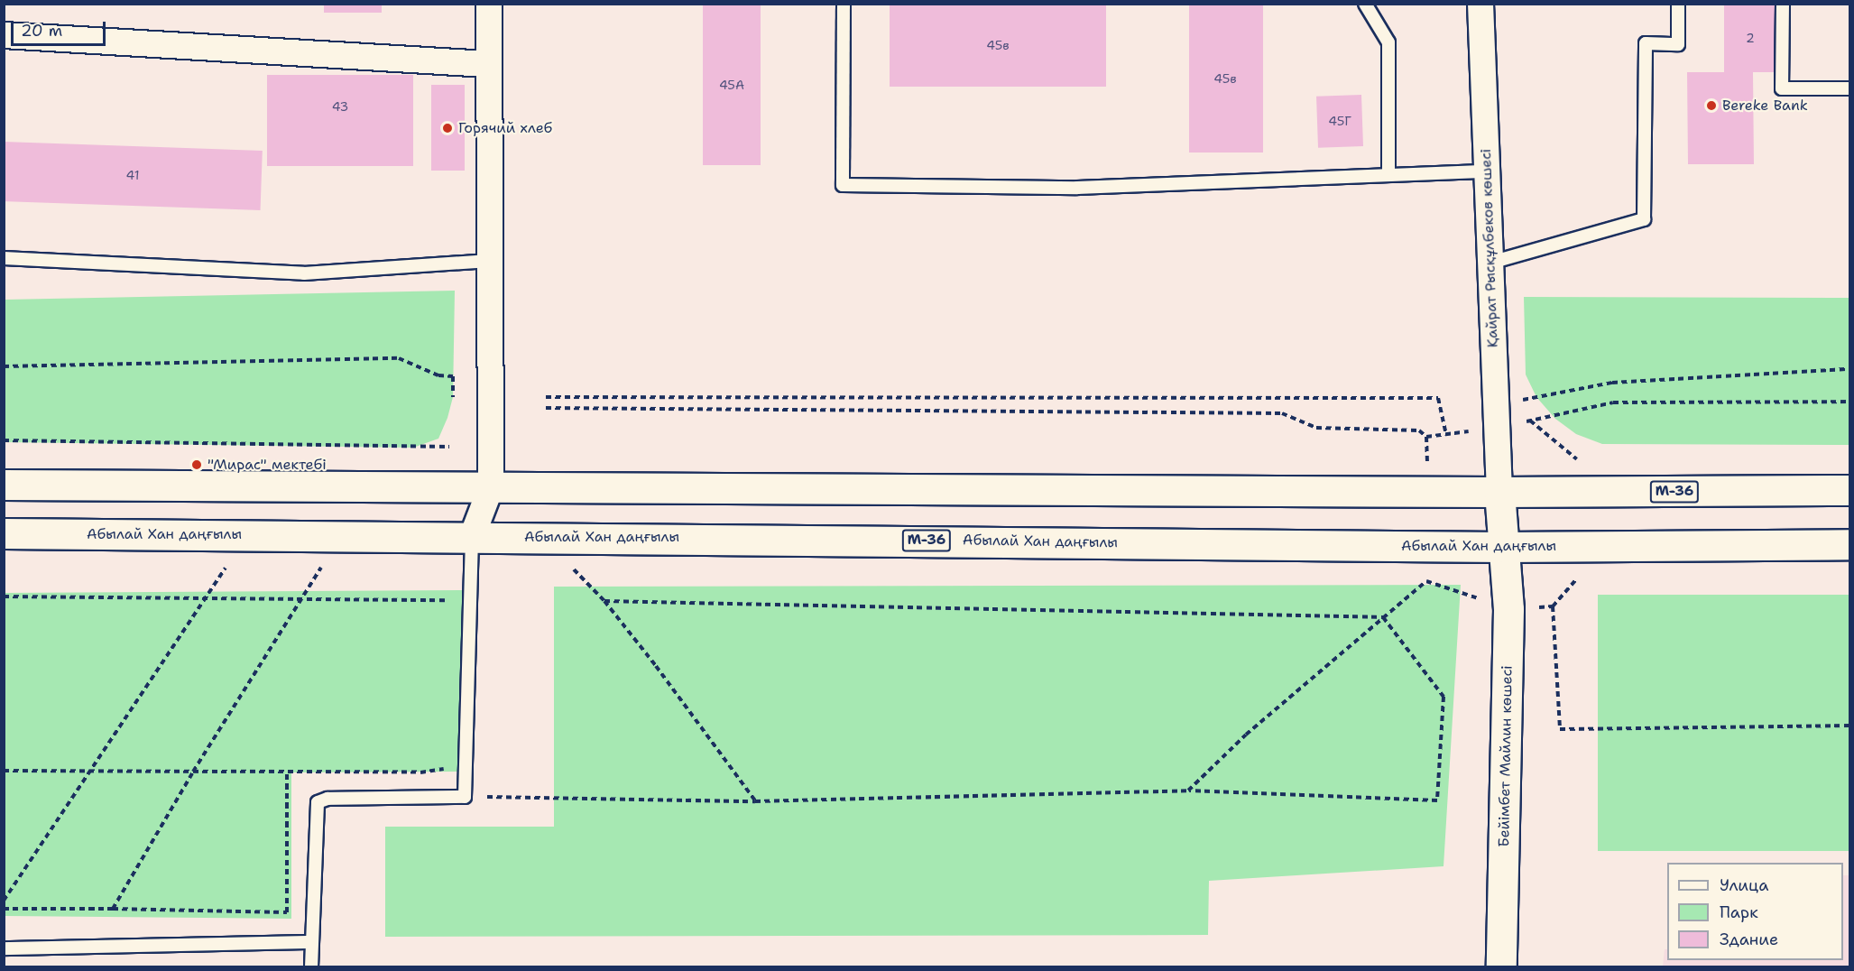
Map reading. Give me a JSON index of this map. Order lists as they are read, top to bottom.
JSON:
{
  "streets": {
    "main road": ["M-36", "Абылай Хан даңғылы", "Бейімбет Майлин көшесі"],
    "street": ["Қайрат Рысқұлбеков көшесі"]
  },
  "crossings": [
    ["Қайрат Рысқұлбеков көшесі", "M-36"],
    ["Қайрат Рысқұлбеков көшесі", "Бейімбет Майлин көшесі"],
    ["M-36", "Бейімбет Майлин көшесі"],
    ["Абылай Хан даңғылы", "Бейімбет Майлин көшесі"]
  ],
  "places": ["Bereke Bank", "Горячий хлеб", "\"Мирас\" мектебі"],
  "house_numbers": [
    "2",
    "45в",
    "45в",
    "45А",
    "43",
    "45Г",
    "41"
  ],
  "legend": ["Улица", "Парк", "Здание"],
  "scale_bar": "20 m"
}
